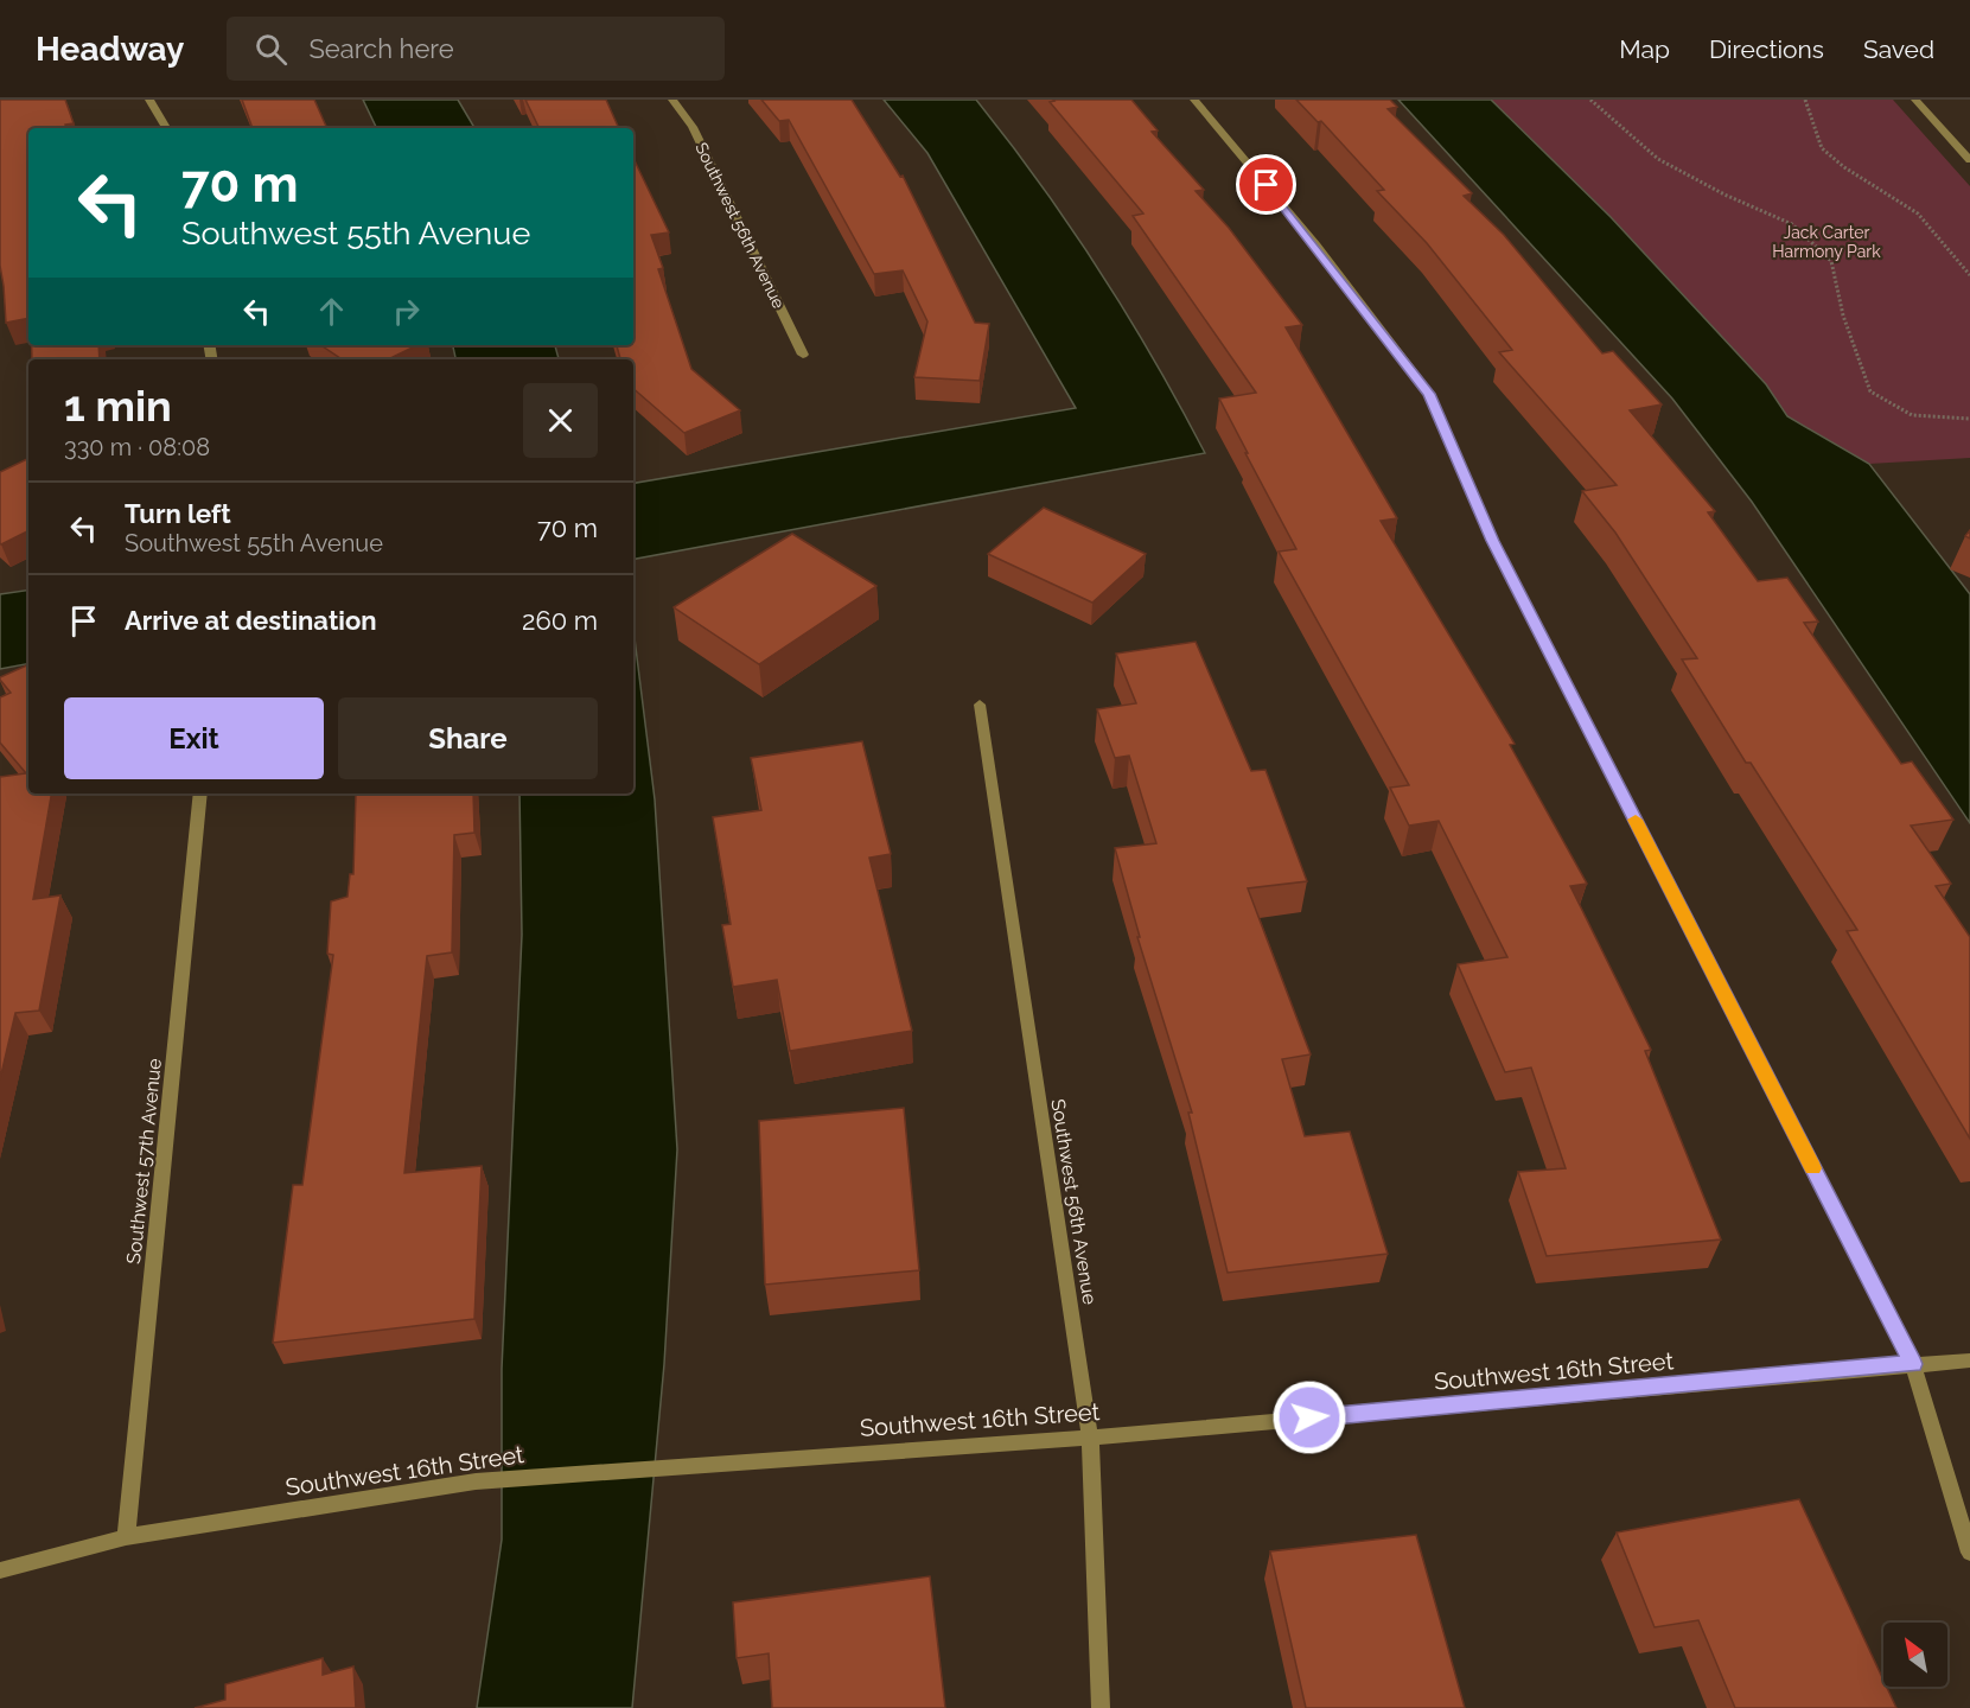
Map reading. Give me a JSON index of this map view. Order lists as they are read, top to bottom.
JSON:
{
  "streets": {
    "street": ["Southwest 56th Avenue", "Southwest 57th Avenue", "Southwest 16th Street"]
  },
  "crossings": [
    ["Southwest 56th Avenue", "Southwest 16th Street"],
    ["Southwest 57th Avenue", "Southwest 16th Street"]
  ],
  "parks": ["Jack Carter Harmony Park"],
  "north": "top left",
  "page": {
    "header": "Headway",
    "search": "Search here",
    "nav": ["Map", "Directions", "Saved"],
    "turn": ["70 m", "Southwest 55th Avenue"],
    "heading": ["1 min", "330 m · 08:08"],
    "list": [
      {
        "name": "Turn left",
        "note": "Southwest 55th Avenue",
        "value": "70 m"
      },
      {
        "name": "Arrive at destination",
        "value": "260 m"
      }
    ],
    "buttons": ["Exit", "Share"]
  }
}
